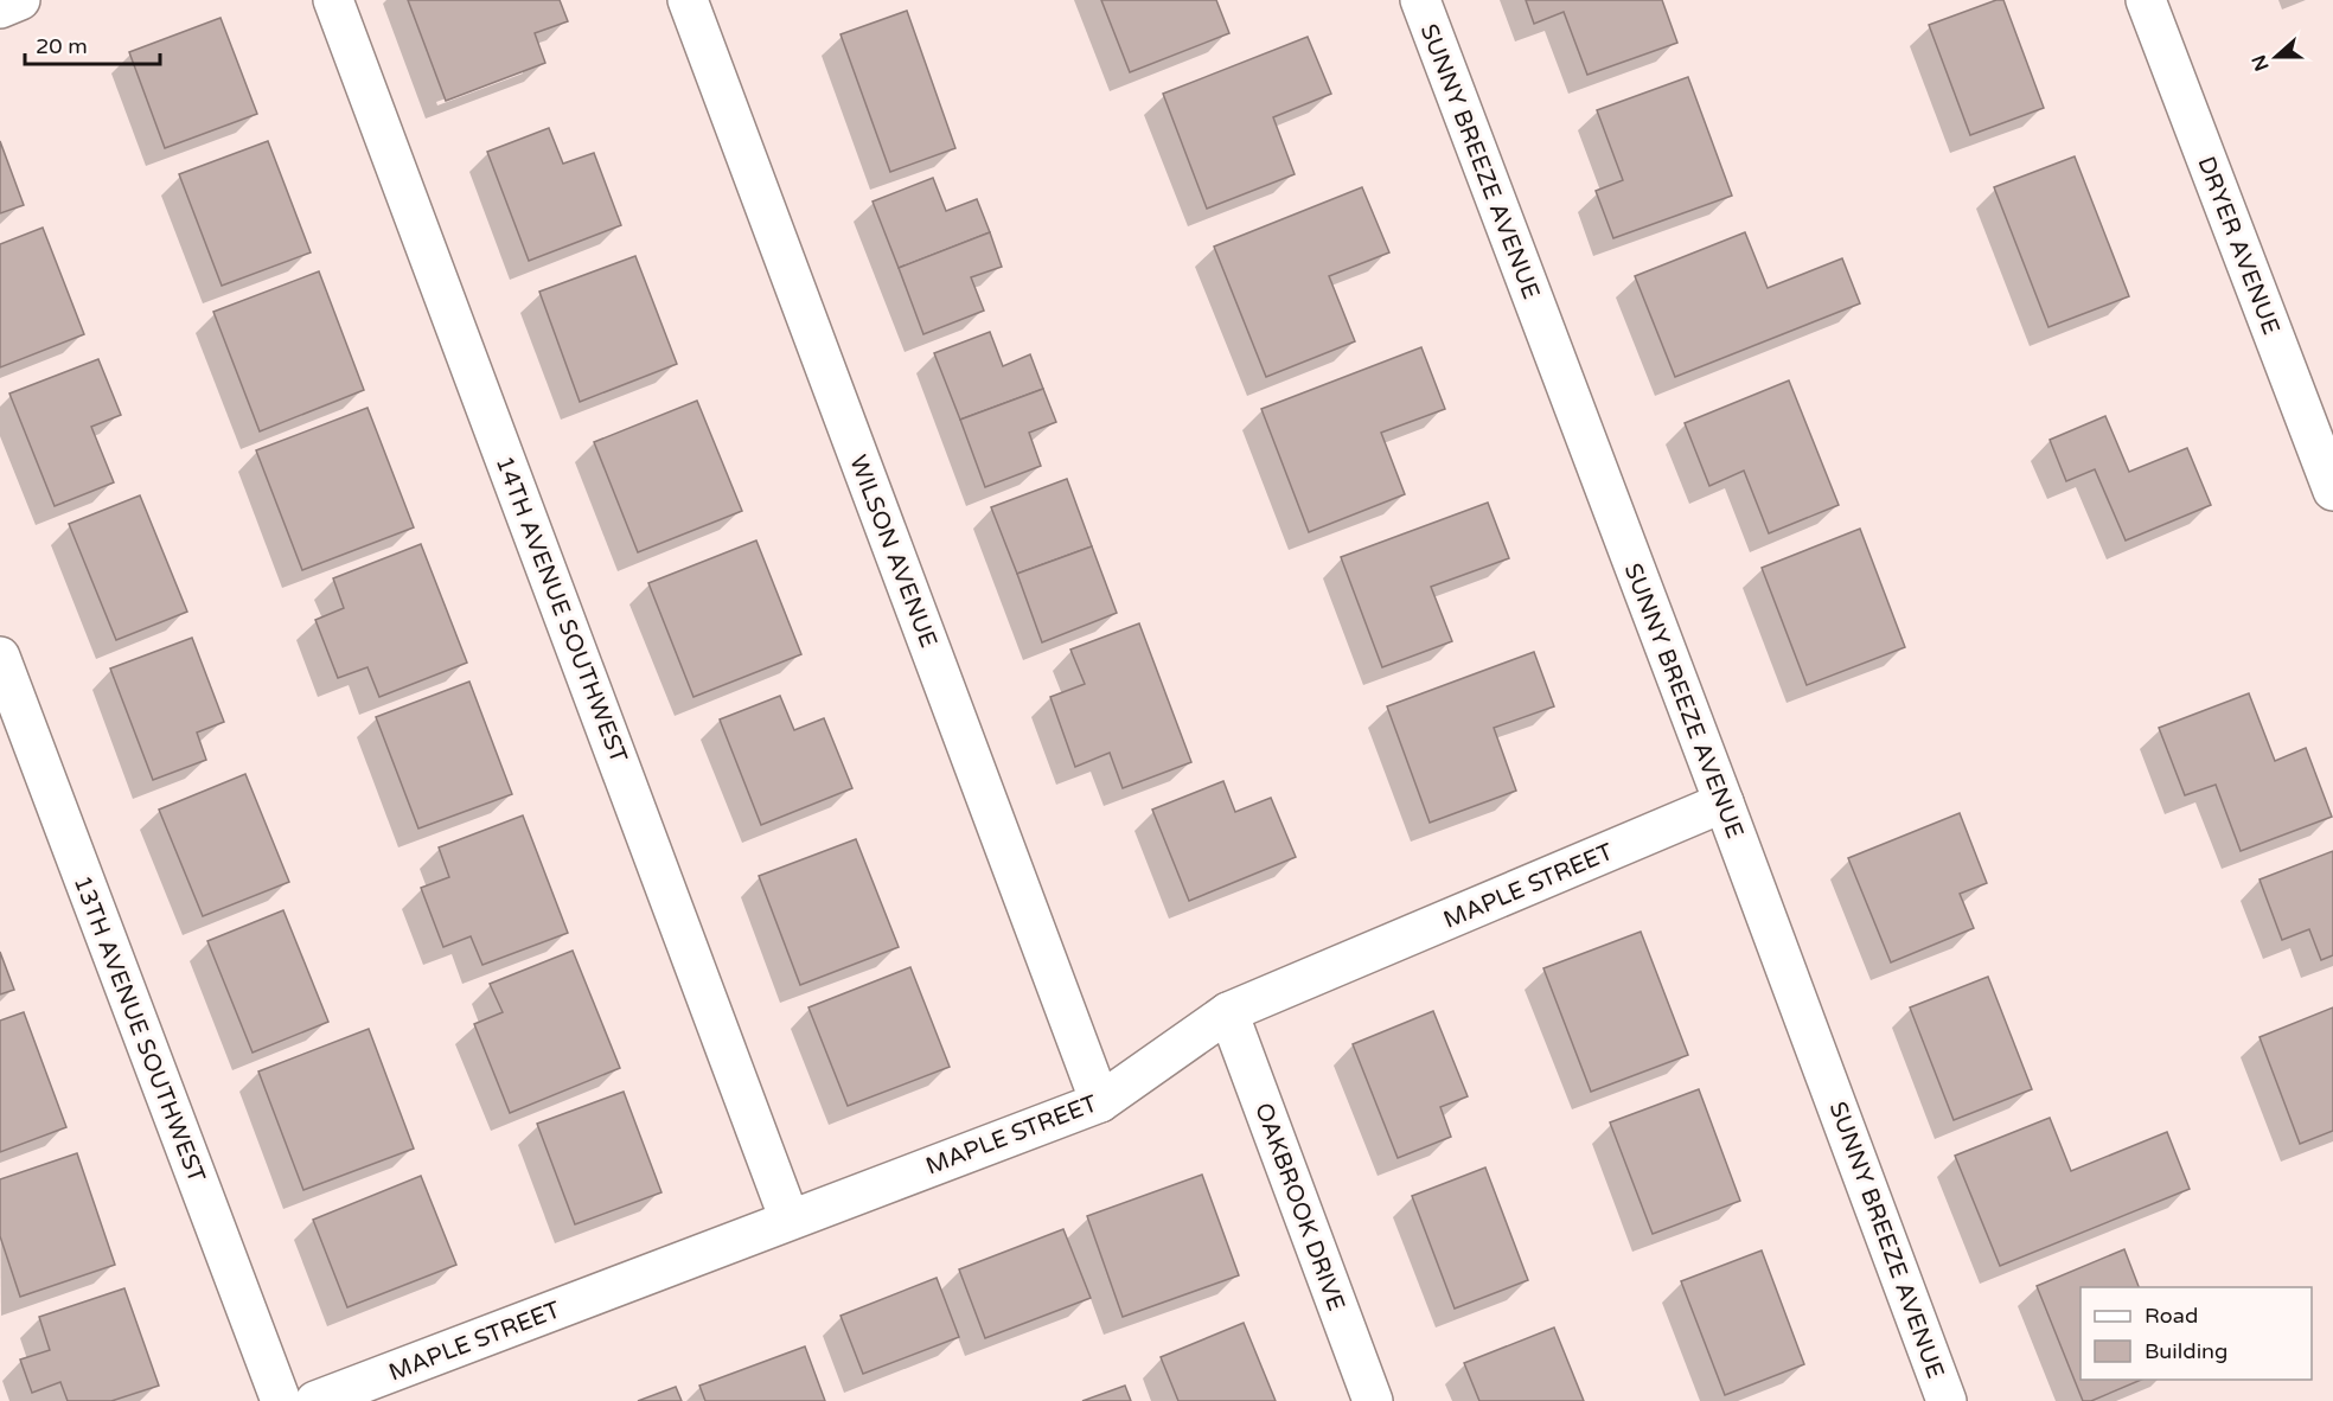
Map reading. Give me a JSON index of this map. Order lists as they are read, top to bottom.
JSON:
{
  "streets": {
    "street": [
      "SUNNY BREEZE AVENUE",
      "DRYER AVENUE",
      "WILSON AVENUE",
      "14TH AVENUE SOUTHWEST",
      "MAPLE STREET",
      "13TH AVENUE SOUTHWEST",
      "OAKBROOK DRIVE"
    ]
  },
  "crossings": [
    ["SUNNY BREEZE AVENUE", "MAPLE STREET"],
    ["WILSON AVENUE", "MAPLE STREET"],
    ["14TH AVENUE SOUTHWEST", "MAPLE STREET"],
    ["MAPLE STREET", "OAKBROOK DRIVE"]
  ],
  "legend": ["Road", "Building"],
  "scale_bar": "20 m",
  "north": "left"
}
